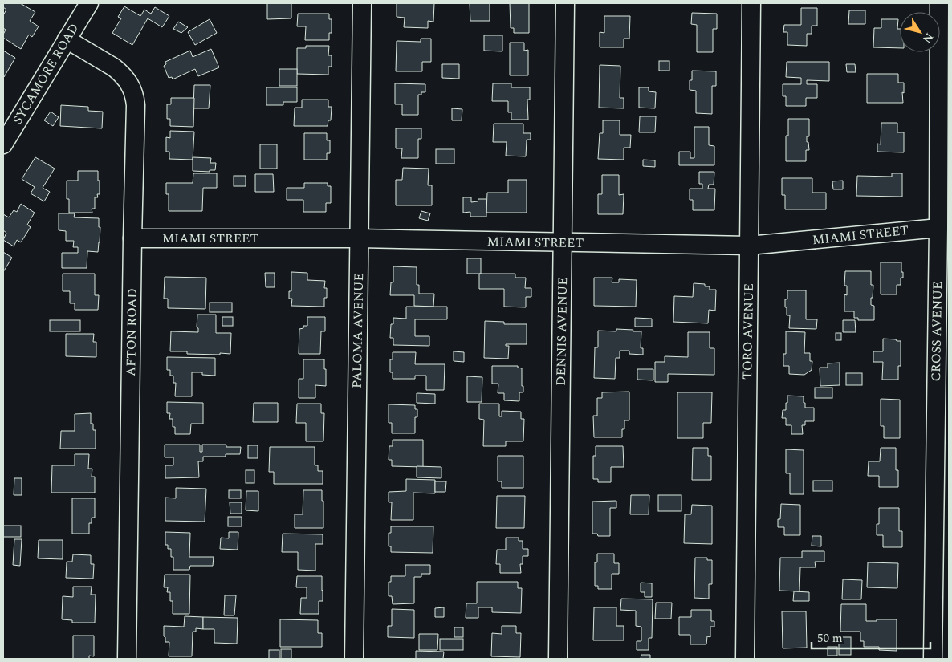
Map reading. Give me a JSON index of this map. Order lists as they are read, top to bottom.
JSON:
{
  "streets": {
    "street": [
      "SYCAMORE ROAD",
      "MIAMI STREET",
      "PALOMA AVENUE",
      "DENNIS AVENUE",
      "TORO AVENUE",
      "CROSS AVENUE",
      "AFTON ROAD"
    ]
  },
  "crossings": [
    ["SYCAMORE ROAD", "AFTON ROAD"],
    ["MIAMI STREET", "PALOMA AVENUE"],
    ["MIAMI STREET", "DENNIS AVENUE"],
    ["MIAMI STREET", "TORO AVENUE"],
    ["MIAMI STREET", "CROSS AVENUE"],
    ["MIAMI STREET", "AFTON ROAD"]
  ],
  "scale_bar": "50 m",
  "north": "bottom right"
}
